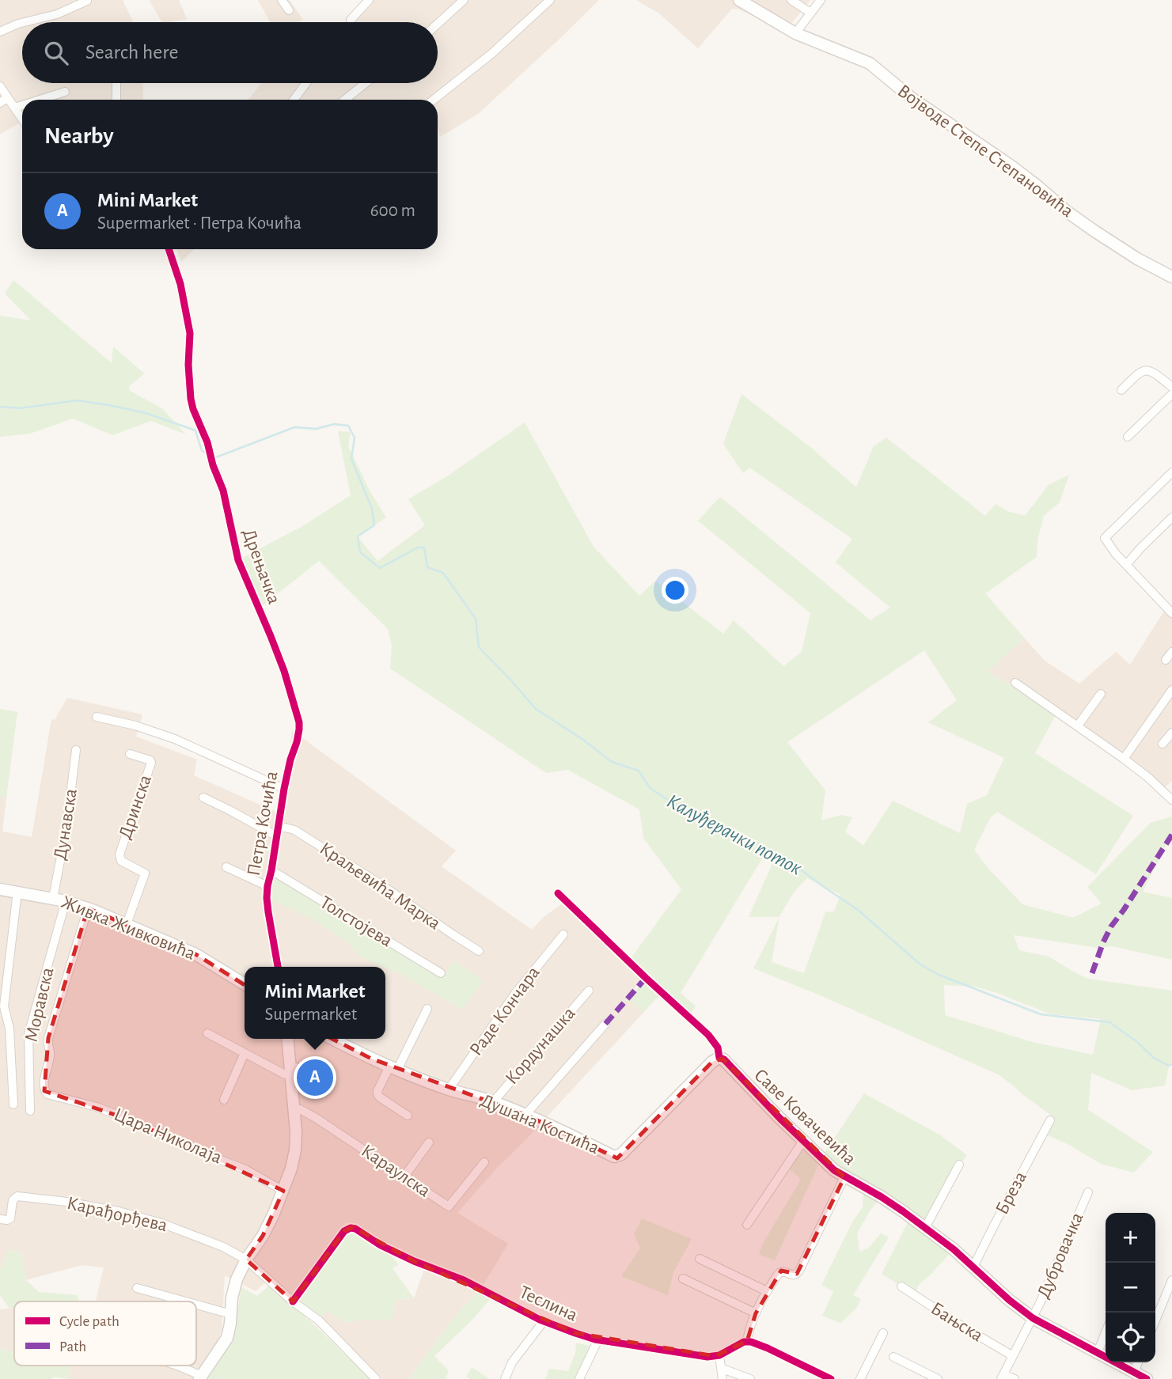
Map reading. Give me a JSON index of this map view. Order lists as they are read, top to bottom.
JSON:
{
  "streets": {
    "street": [
      "Војводе Степе Степановића",
      "Дрењачка",
      "Дринска",
      "Петра Кочића",
      "Дунавска",
      "Краљевића Марка",
      "Толстојева",
      "Живка Живковића",
      "Моравска",
      "Раде Кончара",
      "Кордунашка",
      "Саве Ковачевића",
      "Душана Костића",
      "Цара Николаја",
      "Караулска",
      "Бреза",
      "Карађорђева",
      "Дубровачка",
      "Теслина",
      "Бањска"
    ]
  },
  "crossings": [
    ["Дрењачка", "Петра Кочића"],
    ["Дринска", "Живка Живковића"],
    ["Петра Кочића", "Краљевића Марка"],
    ["Петра Кочића", "Толстојева"],
    ["Дунавска", "Живка Живковића"],
    ["Живка Живковића", "Моравска"],
    ["Живка Живковића", "Цара Николаја"],
    ["Раде Кончара", "Душана Костића"],
    ["Кордунашка", "Душана Костића"],
    ["Саве Ковачевића", "Душана Костића"],
    ["Саве Ковачевића", "Бреза"],
    ["Саве Ковачевића", "Дубровачка"],
    ["Дубровачка", "Бањска"]
  ],
  "water": ["Калуђерачки поток"],
  "legend": ["Cycle path", "Path"],
  "page": {
    "search": "Search here",
    "heading": "Nearby",
    "list": [
      {
        "mark": "A",
        "name": "Mini Market",
        "note": "Supermarket · Петра Кочића",
        "value": "600 m"
      }
    ],
    "popup": ["Mini Market", "Supermarket"],
    "pins": "A",
    "map_buttons": ["+", "−"]
  }
}
